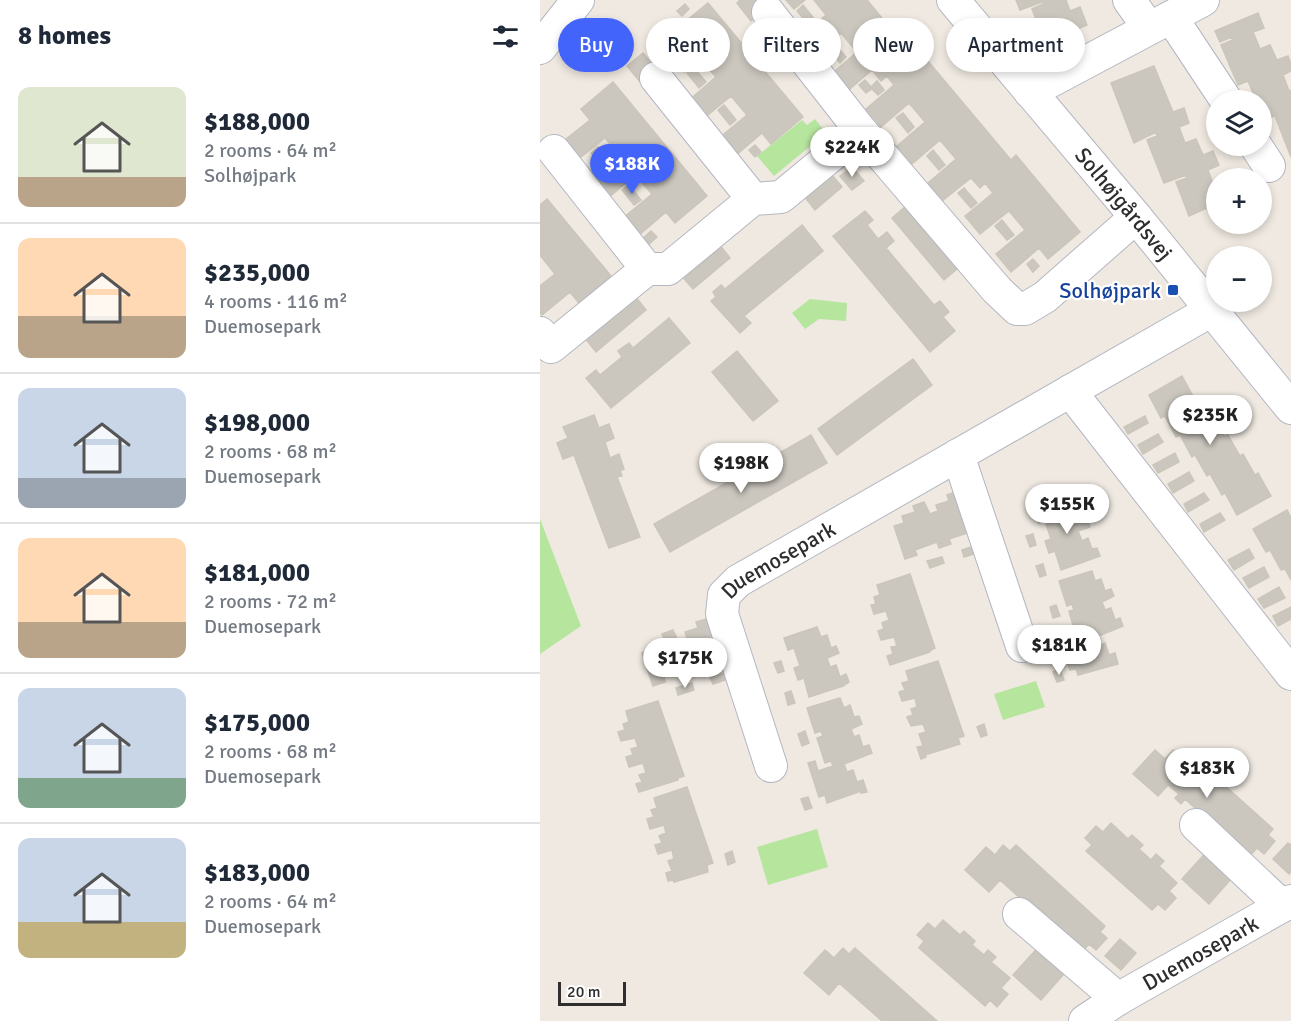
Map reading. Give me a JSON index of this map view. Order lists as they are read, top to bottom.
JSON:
{
  "streets": {
    "street": ["Solhøjgårdsvej", "Duemosepark"]
  },
  "places": {
    "transit": ["Solhøjpark"]
  },
  "scale_bar": "20 m",
  "page": {
    "heading": "8 homes",
    "chip": [
      "Buy",
      "Rent",
      "Filters",
      "New",
      "Apartment"
    ],
    "list": [
      {
        "name": "$188,000",
        "note": "2 rooms · 64 m² · Solhøjpark"
      },
      {
        "name": "$235,000",
        "note": "4 rooms · 116 m² · Duemosepark"
      },
      {
        "name": "$198,000",
        "note": "2 rooms · 68 m² · Duemosepark"
      },
      {
        "name": "$181,000",
        "note": "2 rooms · 72 m² · Duemosepark"
      },
      {
        "name": "$175,000",
        "note": "2 rooms · 68 m² · Duemosepark"
      },
      {
        "name": "$183,000",
        "note": "2 rooms · 64 m² · Duemosepark"
      }
    ],
    "map_buttons": ["+", "−"],
    "price": [
      "$224K",
      "$188K",
      "$235K",
      "$198K",
      "$155K",
      "$181K",
      "$175K",
      "$183K"
    ],
    "scale": "20 m"
  }
}
